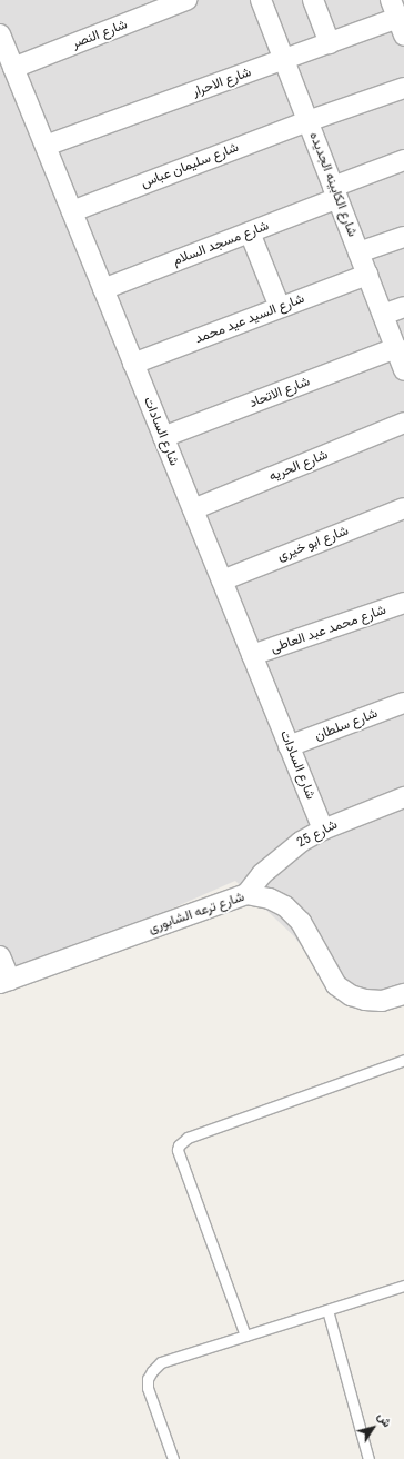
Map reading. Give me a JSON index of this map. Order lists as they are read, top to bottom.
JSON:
{
  "streets": {
    "street": [
      "شارع النصر",
      "شارع الاحرار",
      "شارع سليمان عباس",
      "شارع الكابينه الجديده",
      "شارع مسجد السلام",
      "شارع السيد عيد محمد",
      "شارع الاتحاد",
      "شارع السادات",
      "شارع الحريه",
      "شارع ابو خيرى",
      "شارع محمد عبد العاطى",
      "شارع سلطان",
      "شارع 25",
      "شارع ترعه الشابورى"
    ]
  },
  "crossings": [
    ["شارع النصر", "شارع السادات"],
    ["شارع الاحرار", "شارع الكابينه الجديده"],
    ["شارع الاحرار", "شارع السادات"],
    ["شارع سليمان عباس", "شارع الكابينه الجديده"],
    ["شارع سليمان عباس", "شارع السادات"],
    ["شارع الكابينه الجديده", "شارع مسجد السلام"],
    ["شارع الكابينه الجديده", "شارع السيد عيد محمد"],
    ["شارع الكابينه الجديده", "شارع الاتحاد"],
    ["شارع مسجد السلام", "شارع السادات"],
    ["شارع السيد عيد محمد", "شارع السادات"],
    ["شارع الاتحاد", "شارع السادات"],
    ["شارع السادات", "شارع الحريه"],
    ["شارع السادات", "شارع ابو خيرى"],
    ["شارع السادات", "شارع محمد عبد العاطى"],
    ["شارع السادات", "شارع سلطان"],
    ["شارع السادات", "شارع 25"],
    ["شارع 25", "شارع ترعه الشابورى"]
  ],
  "north": "top right"
}
